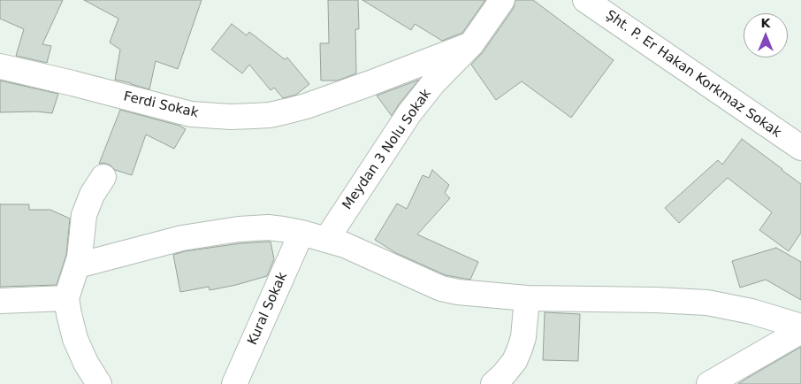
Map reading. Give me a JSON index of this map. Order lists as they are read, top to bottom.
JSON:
{
  "streets": {
    "street": [
      "Şht. P. Er Hakan Korkmaz Sokak",
      "Ferdi Sokak",
      "Meydan 3 Nolu Sokak",
      "Kural Sokak"
    ]
  },
  "crossings": [
    ["Ferdi Sokak", "Meydan 3 Nolu Sokak"]
  ],
  "north": "top"
}
